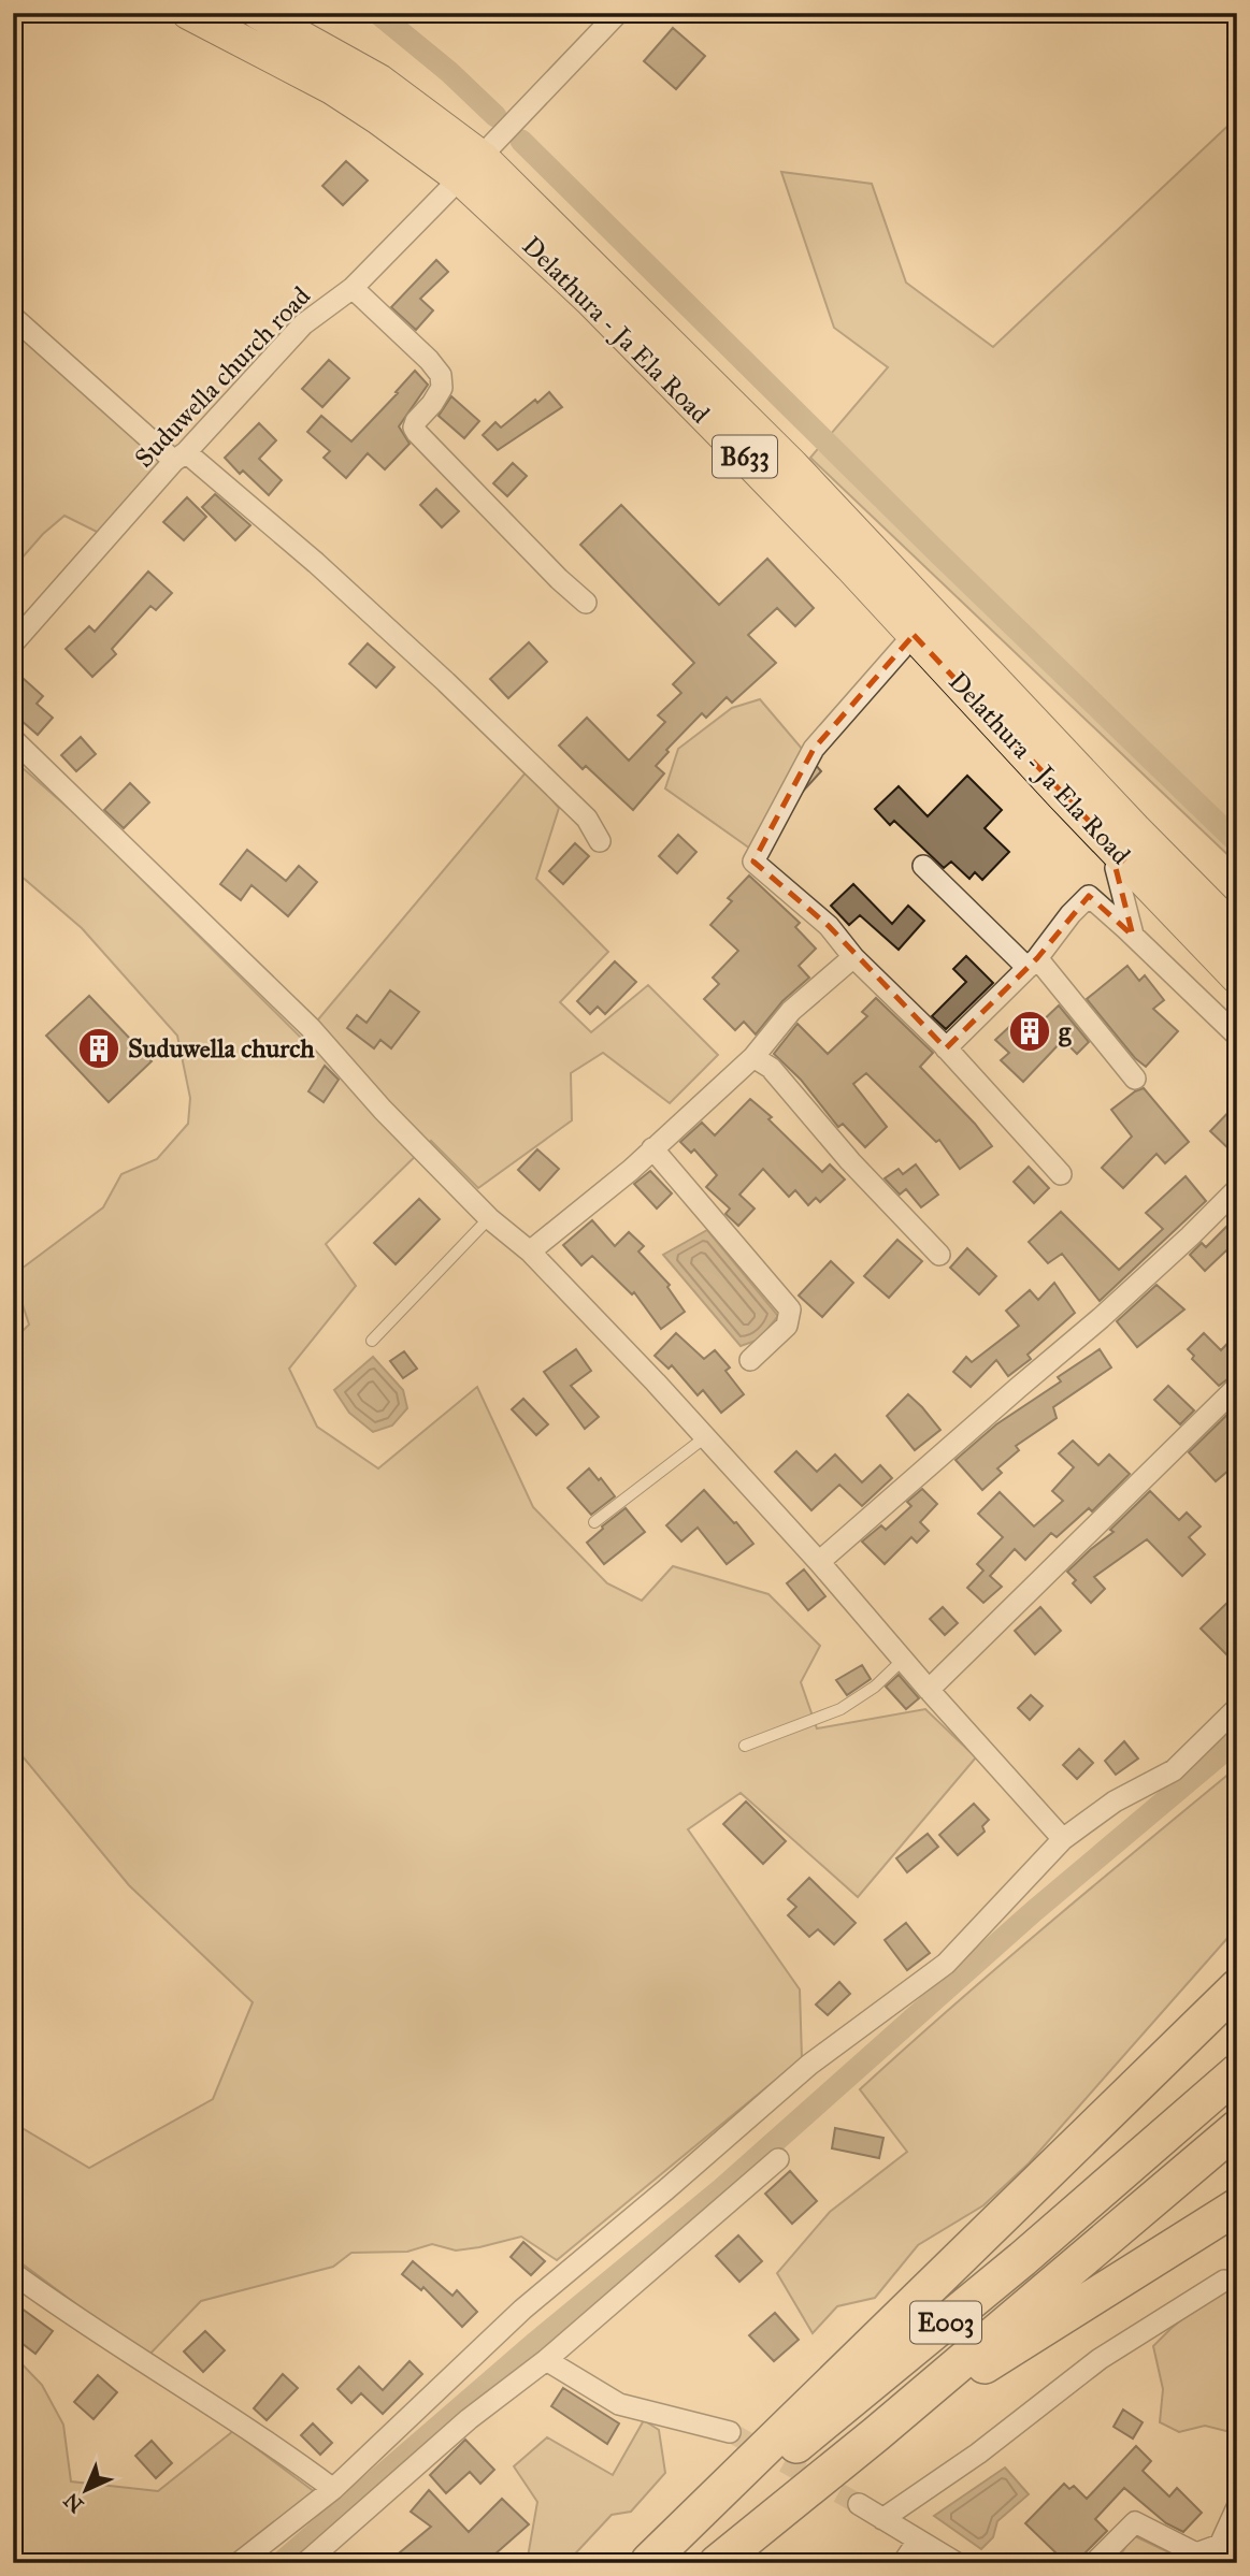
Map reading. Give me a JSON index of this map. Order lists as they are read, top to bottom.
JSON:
{
  "streets": {
    "highway": ["E003"],
    "main road": ["Delathura - Ja Ela Road", "B633"],
    "street": ["Suduwella church road"]
  },
  "crossings": [
    ["Delathura - Ja Ela Road", "Suduwella church road"]
  ],
  "places": {
    "building": ["g", "Suduwella church"]
  },
  "north": "bottom left"
}
